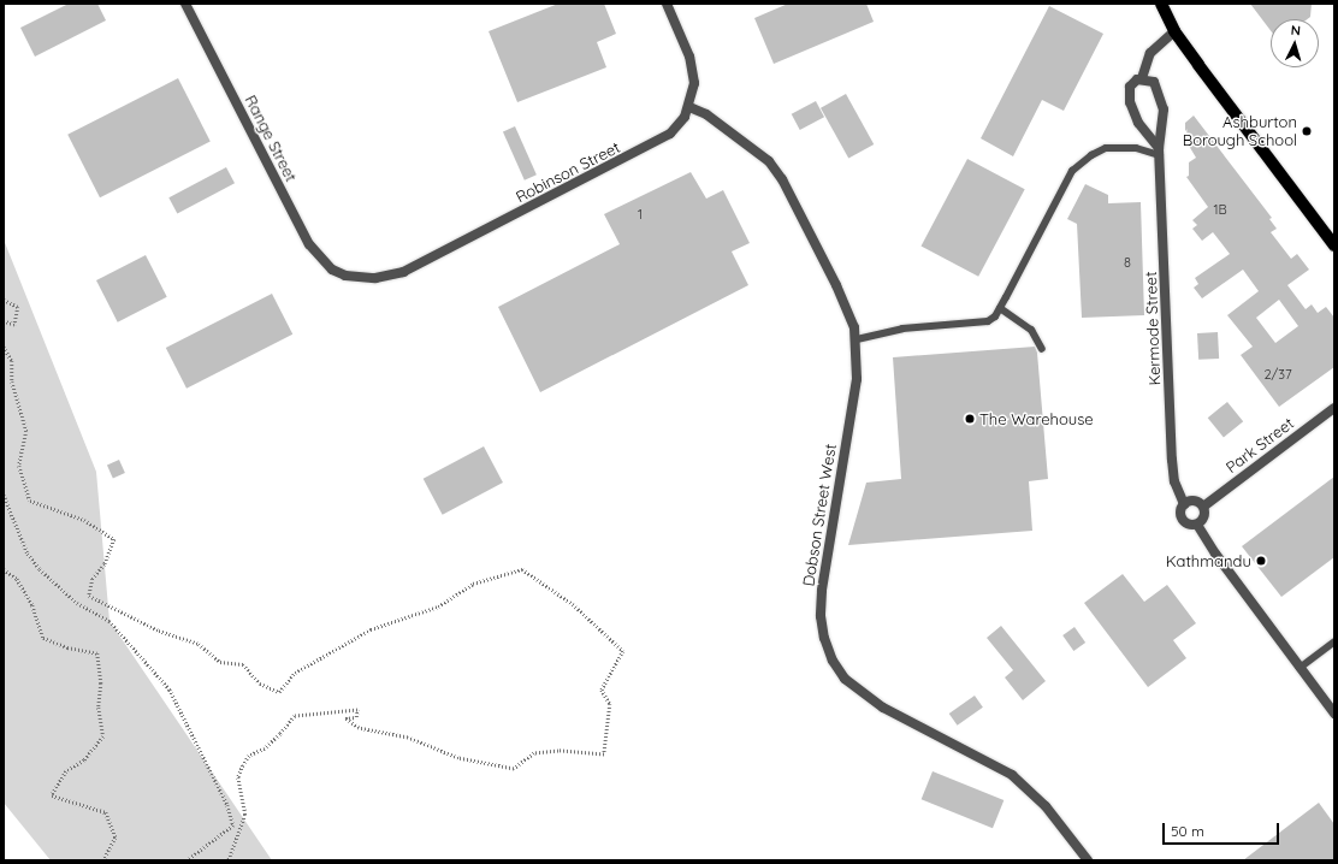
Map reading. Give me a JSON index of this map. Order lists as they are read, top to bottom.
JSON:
{
  "streets": {
    "street": [
      "Range Street",
      "Robinson Street",
      "Kermode Street",
      "Park Street",
      "Dobson Street West"
    ]
  },
  "crossings": [
    ["Range Street", "Robinson Street"],
    ["Robinson Street", "Dobson Street West"],
    ["Kermode Street", "Park Street"]
  ],
  "places": ["Ashburton Borough School", "The Warehouse", "Kathmandu"],
  "house_numbers": [
    "1B",
    "1",
    "8",
    "2/37"
  ],
  "scale_bar": "50 m",
  "north": "top"
}
